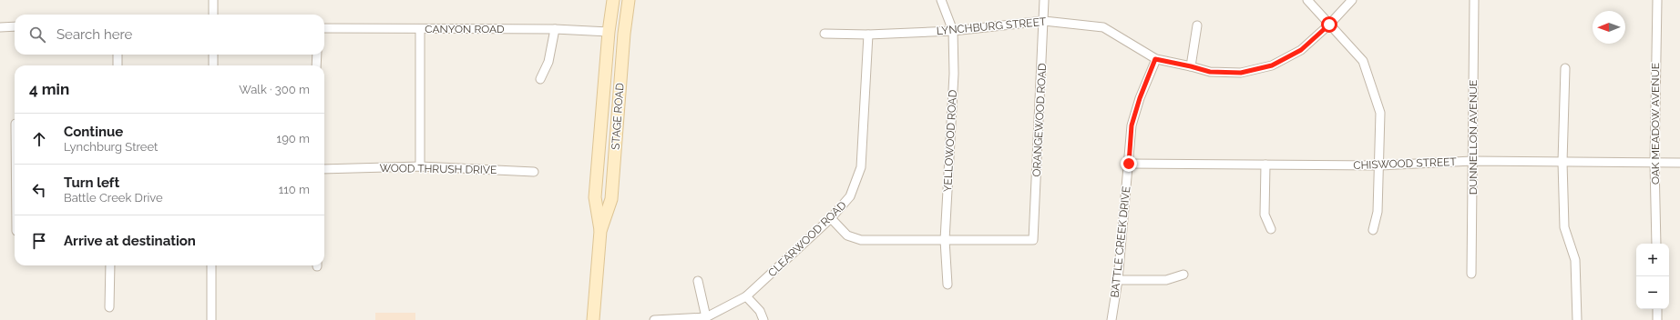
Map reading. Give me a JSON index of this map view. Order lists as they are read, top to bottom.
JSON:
{
  "streets": {
    "main road": ["STAGE ROAD"],
    "street": [
      "LYNCHBURG STREET",
      "CANYON ROAD",
      "ORANGEWOOD ROAD",
      "OAK MEADOW AVENUE",
      "DUNNELLON AVENUE",
      "YELLOWOOD ROAD",
      "CHISWOOD STREET",
      "WOOD THRUSH DRIVE",
      "CLEARWOOD ROAD",
      "BATTLE CREEK DRIVE"
    ]
  },
  "crossings": [
    ["LYNCHBURG STREET", "ORANGEWOOD ROAD"],
    ["LYNCHBURG STREET", "YELLOWOOD ROAD"],
    ["LYNCHBURG STREET", "CLEARWOOD ROAD"],
    ["LYNCHBURG STREET", "BATTLE CREEK DRIVE"],
    ["CANYON ROAD", "STAGE ROAD"],
    ["ORANGEWOOD ROAD", "YELLOWOOD ROAD"],
    ["OAK MEADOW AVENUE", "CHISWOOD STREET"],
    ["DUNNELLON AVENUE", "CHISWOOD STREET"],
    ["CHISWOOD STREET", "BATTLE CREEK DRIVE"]
  ],
  "north": "left",
  "page": {
    "search": "Search here",
    "heading": ["4 min", "Walk · 300 m"],
    "list": [
      ["Continue", "Lynchburg Street", "190 m"],
      ["Turn left", "Battle Creek Drive", "110 m"],
      "Arrive at destination"
    ],
    "map_buttons": ["+", "−"]
  }
}
